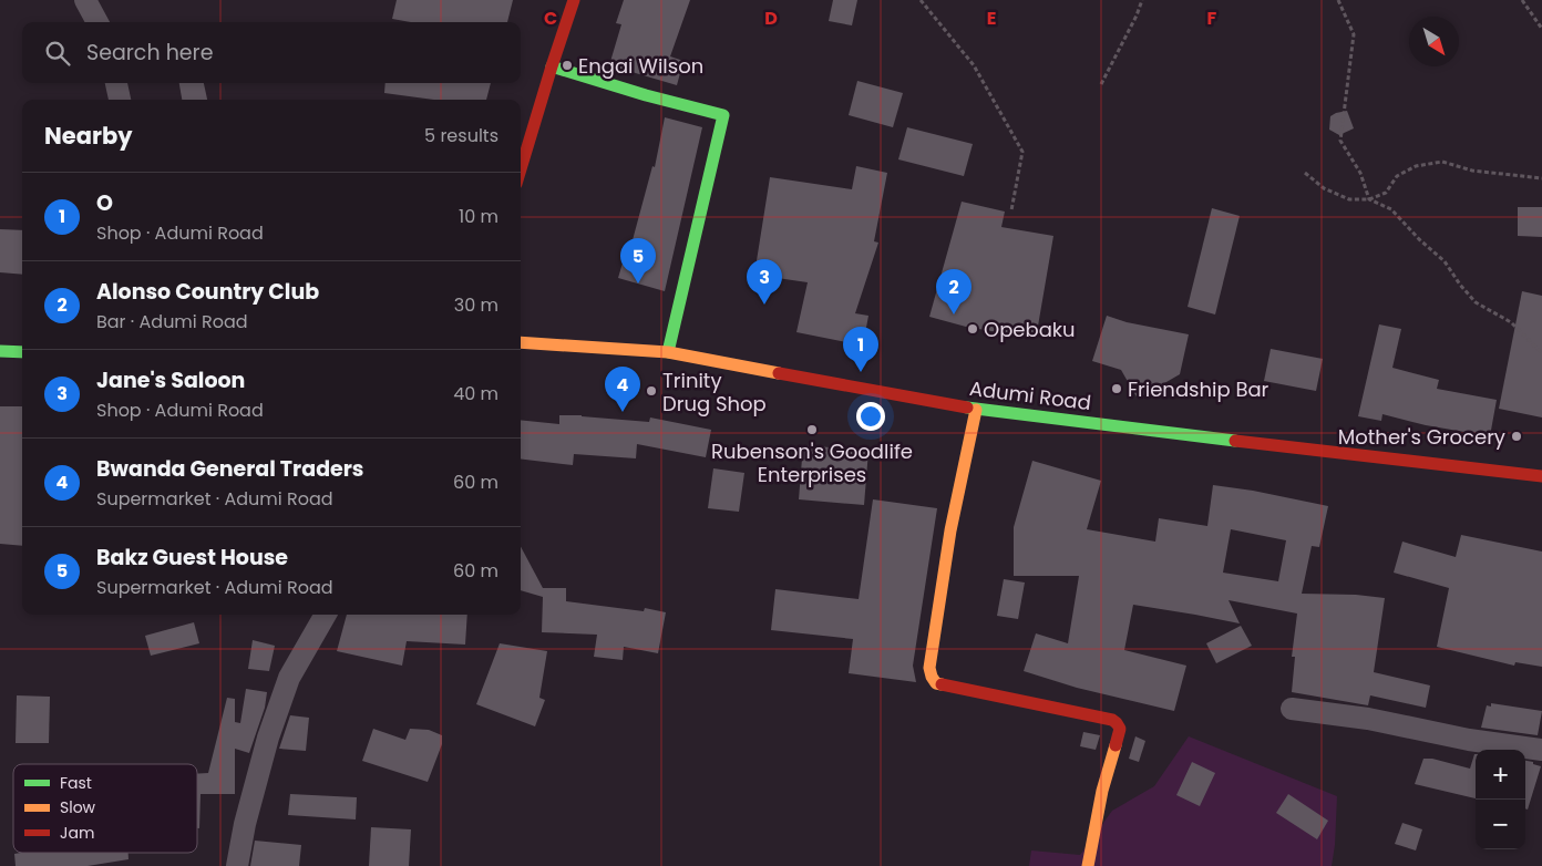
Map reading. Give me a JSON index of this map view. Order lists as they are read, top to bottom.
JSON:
{
  "streets": {
    "street": ["Adumi Road"]
  },
  "places": [
    "Engai Wilson",
    "Opebaku",
    "Friendship Bar",
    "Trinity Drug Shop",
    "Rubenson's Goodlife Enterprises",
    "Mother's Grocery"
  ],
  "legend": ["Fast", "Slow", "Jam"],
  "north": "bottom right",
  "page": {
    "search": "Search here",
    "heading": ["Nearby", "5 results"],
    "list": [
      {
        "mark": "1",
        "name": "O",
        "note": "Shop · Adumi Road",
        "value": "10 m"
      },
      {
        "mark": "2",
        "name": "Alonso Country Club",
        "note": "Bar · Adumi Road",
        "value": "30 m"
      },
      {
        "mark": "3",
        "name": "Jane's Saloon",
        "note": "Shop · Adumi Road",
        "value": "40 m"
      },
      {
        "mark": "4",
        "name": "Bwanda General Traders",
        "note": "Supermarket · Adumi Road",
        "value": "60 m"
      },
      {
        "mark": "5",
        "name": "Bakz Guest House",
        "note": "Supermarket · Adumi Road",
        "value": "60 m"
      }
    ],
    "pins": [
      "5",
      "3",
      "2",
      "1",
      "4"
    ],
    "map_buttons": ["+", "−"]
  },
  "grid": {
    "columns": [
      "C",
      "D",
      "E",
      "F"
    ]
  }
}
